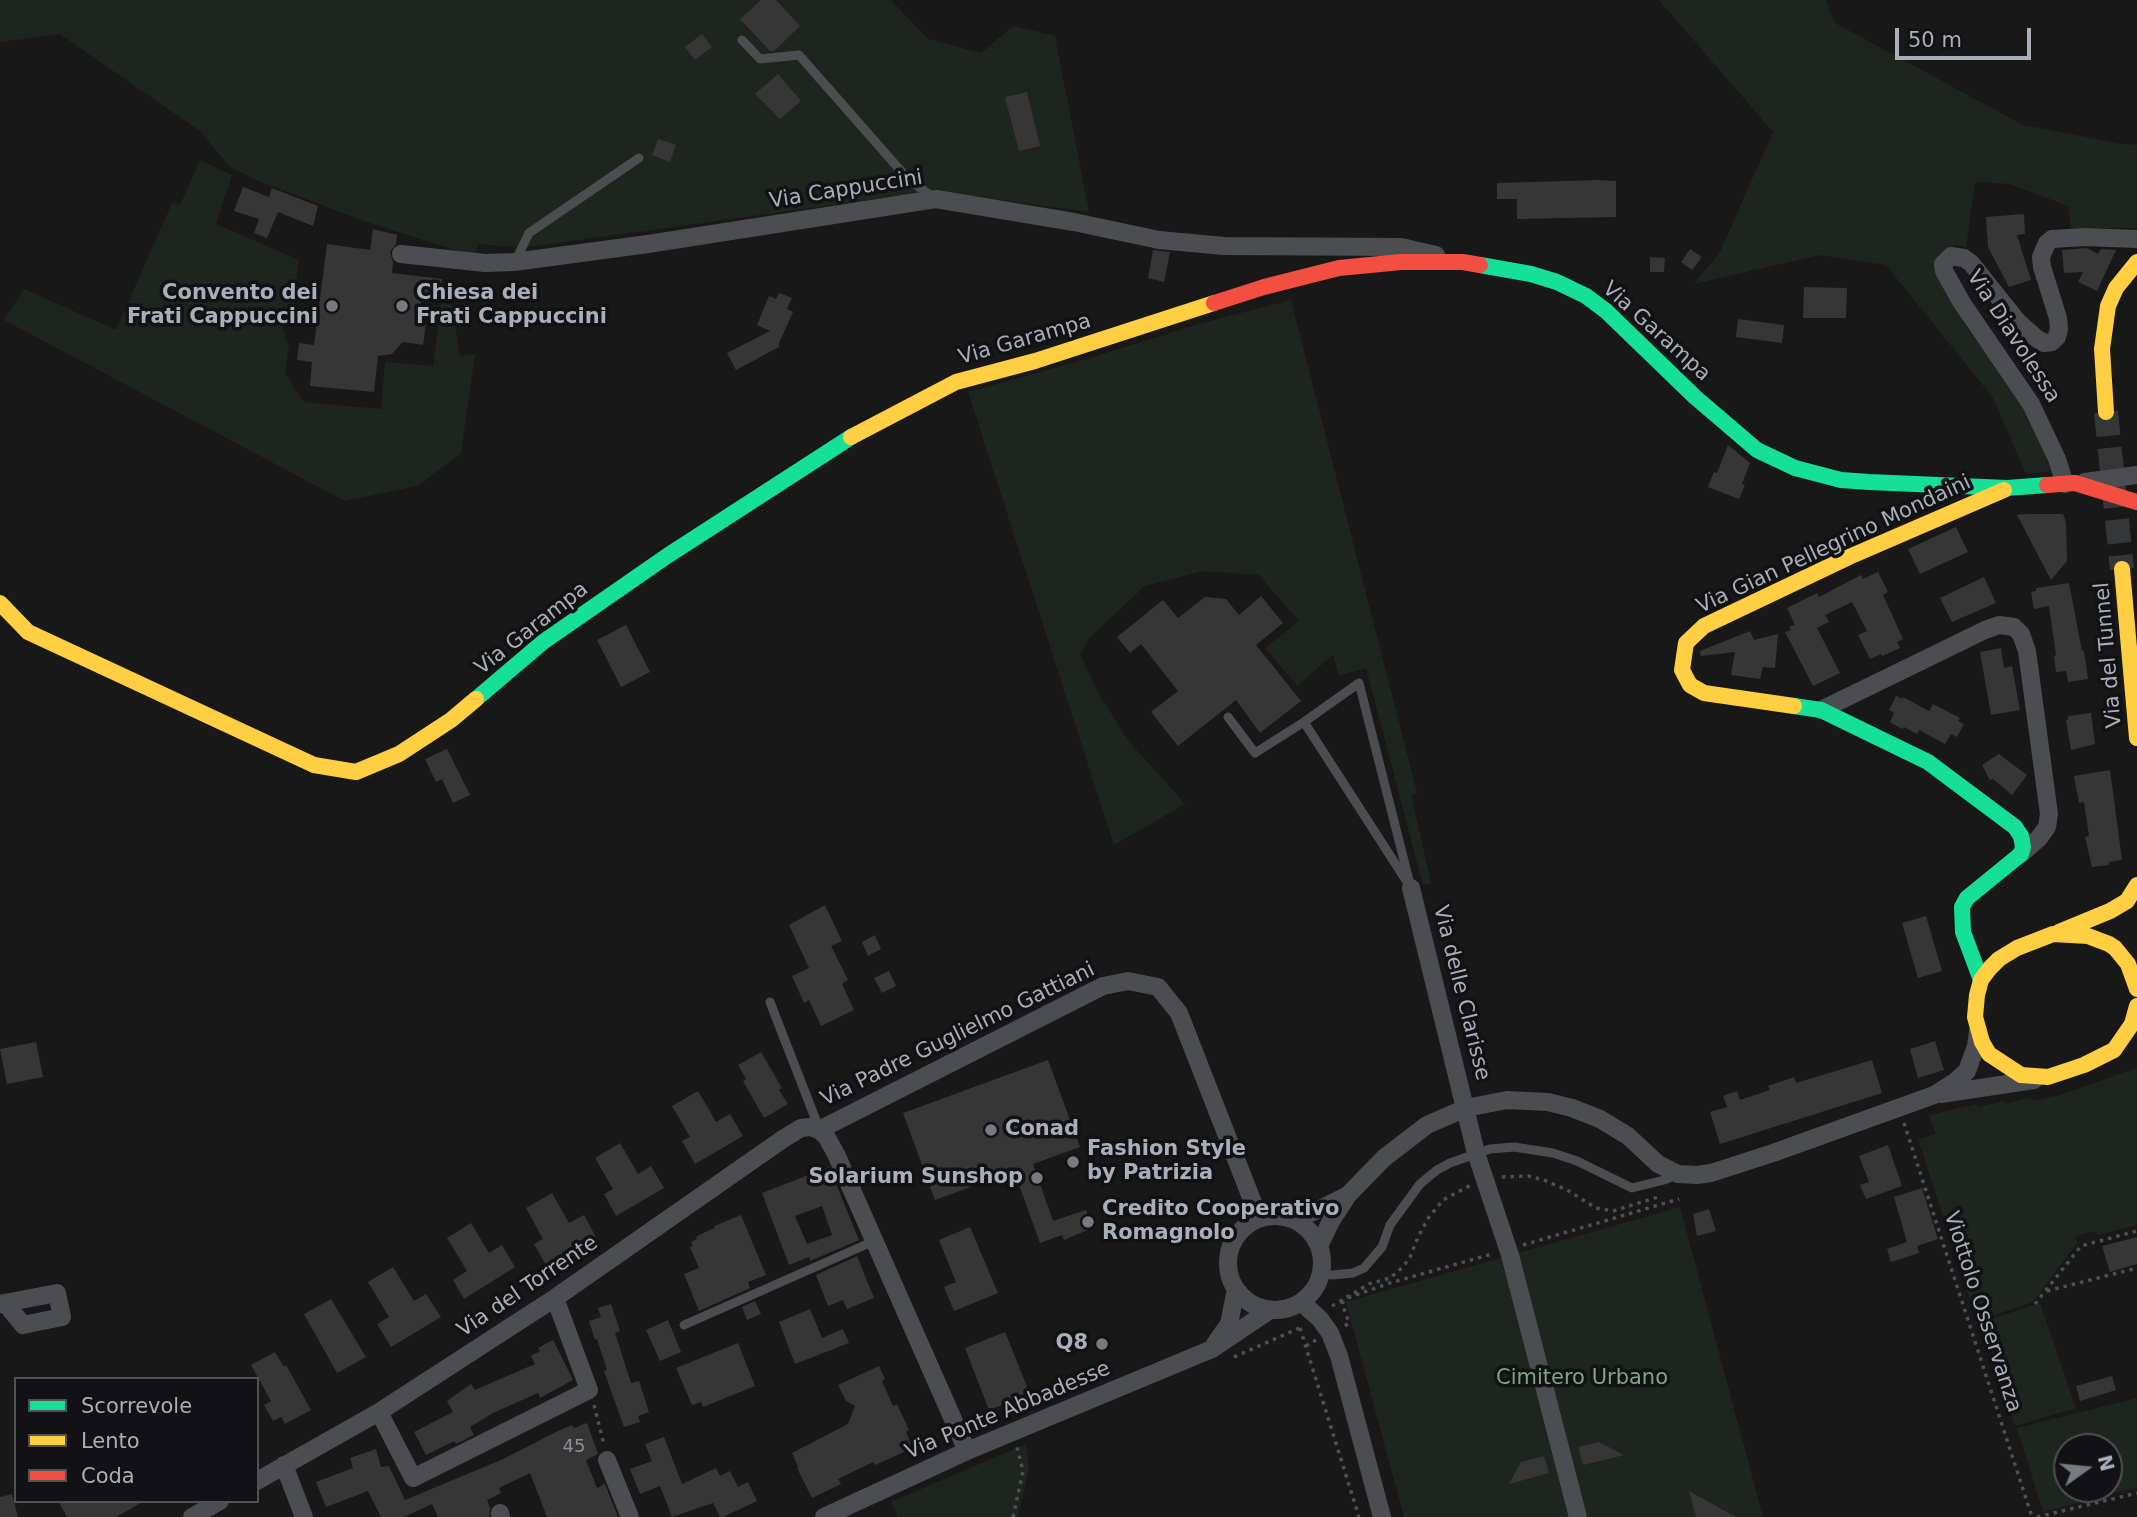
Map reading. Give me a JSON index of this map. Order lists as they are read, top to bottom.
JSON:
{
  "streets": {
    "street": [
      "Via Cappuccini",
      "Via Garampa",
      "Via Diavolessa",
      "Via Gian Pellegrino Mondaini",
      "Via del Tunnel",
      "Via delle Clarisse",
      "Via Padre Guglielmo Gattiani",
      "Via del Torrente",
      "Via Ponte Abbadesse"
    ],
    "path": ["Viottolo Osservanza"]
  },
  "crossings": [
    ["Via Cappuccini", "Via Garampa"],
    ["Via Garampa", "Via Diavolessa"],
    ["Via Garampa", "Via Gian Pellegrino Mondaini"],
    ["Via Padre Guglielmo Gattiani", "Via del Torrente"],
    ["Via Padre Guglielmo Gattiani", "Via Ponte Abbadesse"]
  ],
  "parks": ["Cimitero Urbano"],
  "places": [
    "Convento dei Frati Cappuccini",
    "Chiesa dei Frati Cappuccini",
    "Conad",
    "Fashion Style by Patrizia",
    "Solarium Sunshop",
    "Credito Cooperativo Romagnolo",
    "Q8"
  ],
  "house_numbers": ["45"],
  "legend": ["Scorrevole", "Lento", "Coda"],
  "scale_bar": "50 m",
  "north": "right"
}
